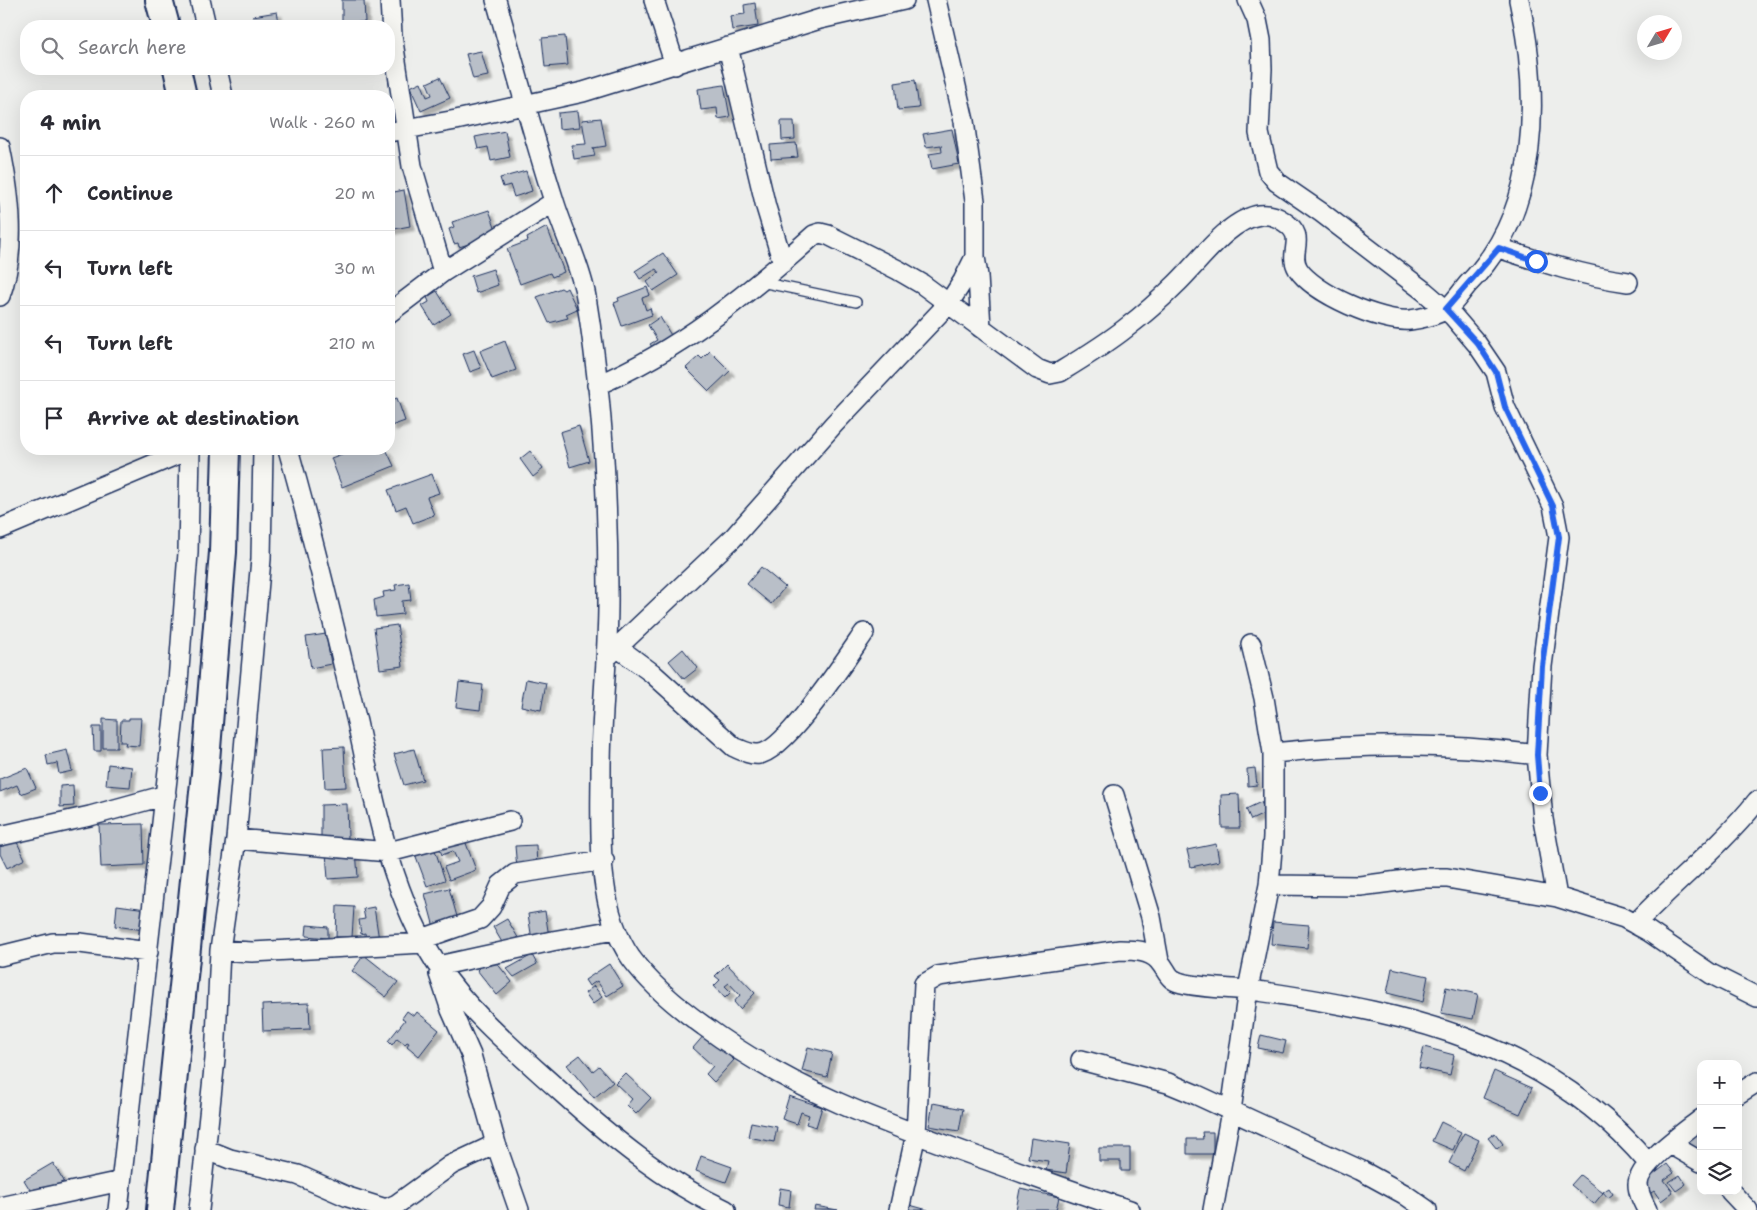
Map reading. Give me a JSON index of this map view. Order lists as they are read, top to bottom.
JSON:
{
  "north": "top right",
  "page": {
    "search": "Search here",
    "heading": ["4 min", "Walk · 260 m"],
    "list": [
      ["Continue", "20 m"],
      ["Turn left", "30 m"],
      ["Turn left", "210 m"],
      "Arrive at destination"
    ],
    "map_buttons": ["+", "−"]
  }
}
